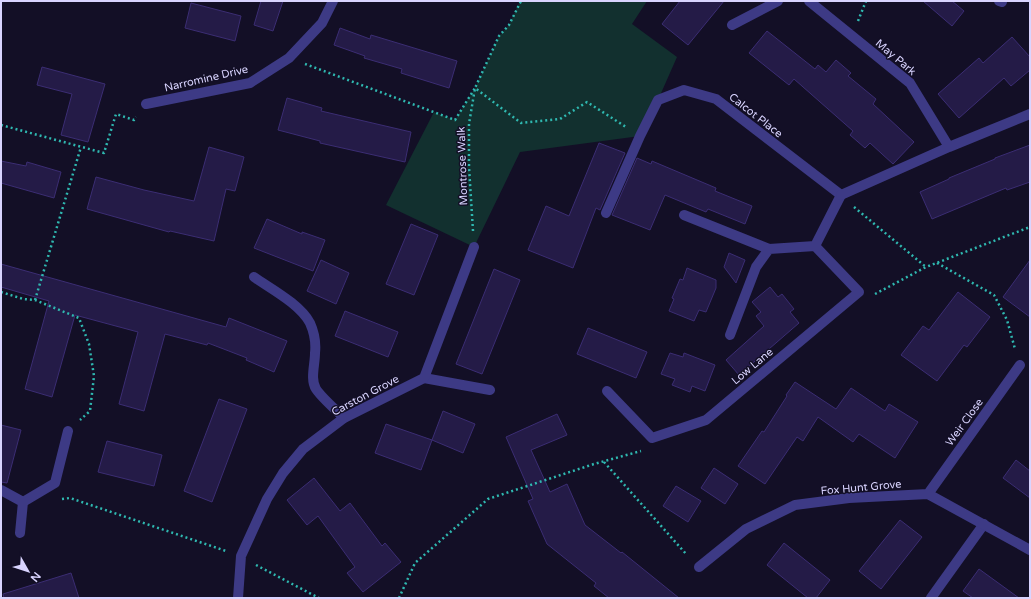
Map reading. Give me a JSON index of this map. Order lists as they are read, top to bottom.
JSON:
{
  "streets": {
    "street": [
      "May Park",
      "Narromine Drive",
      "Calcot Place",
      "Low Lane",
      "Carston Grove",
      "Weir Close",
      "Fox Hunt Grove"
    ],
    "path": ["Montrose Walk"]
  },
  "crossings": [
    ["Weir Close", "Fox Hunt Grove"]
  ],
  "north": "bottom right"
}
